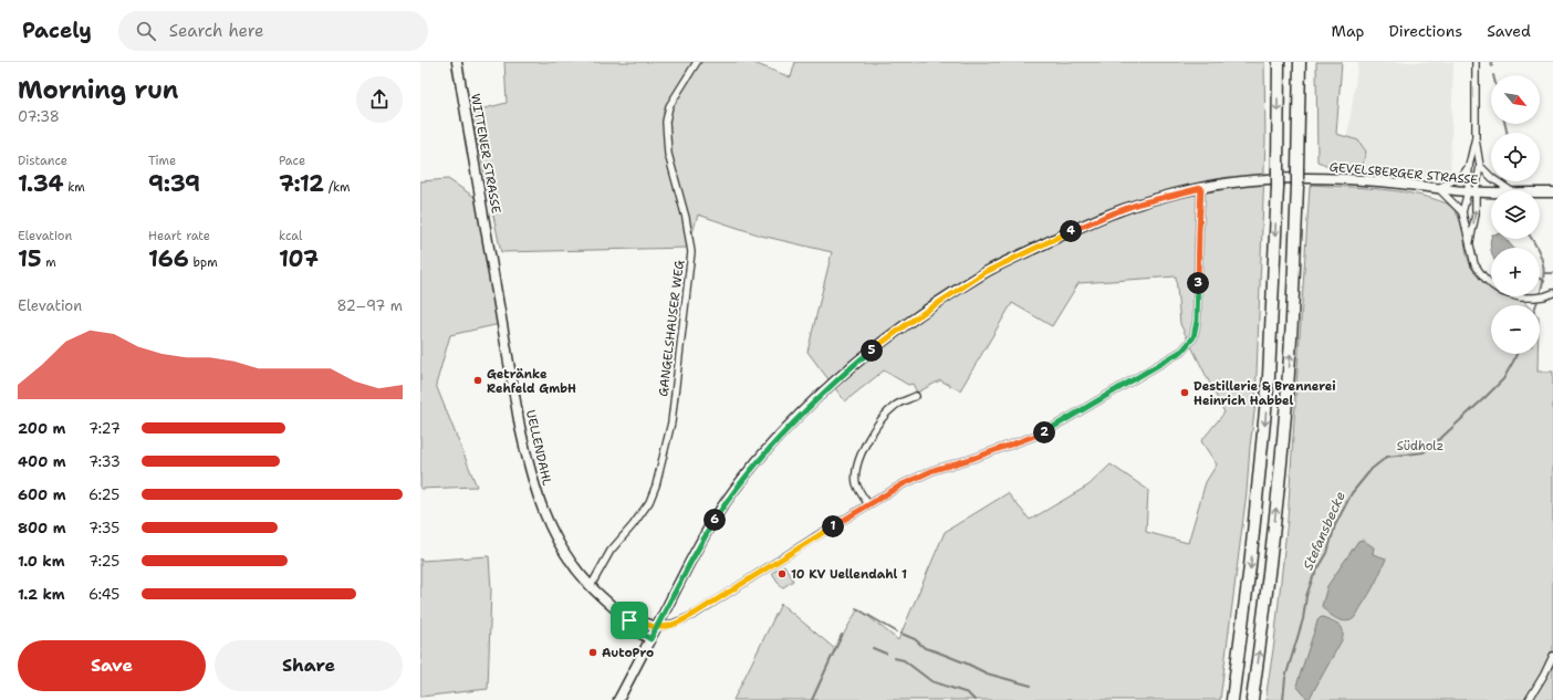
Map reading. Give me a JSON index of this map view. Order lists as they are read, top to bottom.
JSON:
{
  "streets": {
    "main road": ["WITTENER STRASSE", "GEVELSBERGER STRASSE", "UELLENDAHL"],
    "street": ["GANGELSHAUSER WEG"]
  },
  "crossings": [
    ["WITTENER STRASSE", "UELLENDAHL"],
    ["GEVELSBERGER STRASSE", "UELLENDAHL"],
    ["GANGELSHAUSER WEG", "UELLENDAHL"]
  ],
  "water": ["Stefansbecke"],
  "parks": ["Südholz"],
  "places": [
    "Getränke Rehfeld GmbH",
    "Destillerie & Brennerei Heinrich Habbel",
    "10 KV Uellendahl 1",
    "AutoPro"
  ],
  "north": "bottom right",
  "page": {
    "header": "Pacely",
    "search": "Search here",
    "nav": ["Map", "Directions", "Saved"],
    "heading": ["Morning run", "07:38"],
    "map_buttons": ["+", "−"],
    "stats": [
      ["Distance", "1.34 km"],
      ["Time", "9:39"],
      ["Pace", "7:12 /km"],
      ["Elevation", "15 m"],
      ["Heart rate", "166 bpm"],
      ["kcal", "107"]
    ],
    "pins": [
      "4",
      "3",
      "5",
      "2",
      "6",
      "1"
    ],
    "chart": ["Elevation", "82–97 m"],
    "list": [
      {
        "name": "200 m",
        "note": "7:27"
      },
      {
        "name": "400 m",
        "note": "7:33"
      },
      {
        "name": "600 m",
        "note": "6:25"
      },
      {
        "name": "800 m",
        "note": "7:35"
      },
      {
        "name": "1.0 km",
        "note": "7:25"
      },
      {
        "name": "1.2 km",
        "note": "6:45"
      }
    ],
    "buttons": ["Save", "Share"]
  }
}
